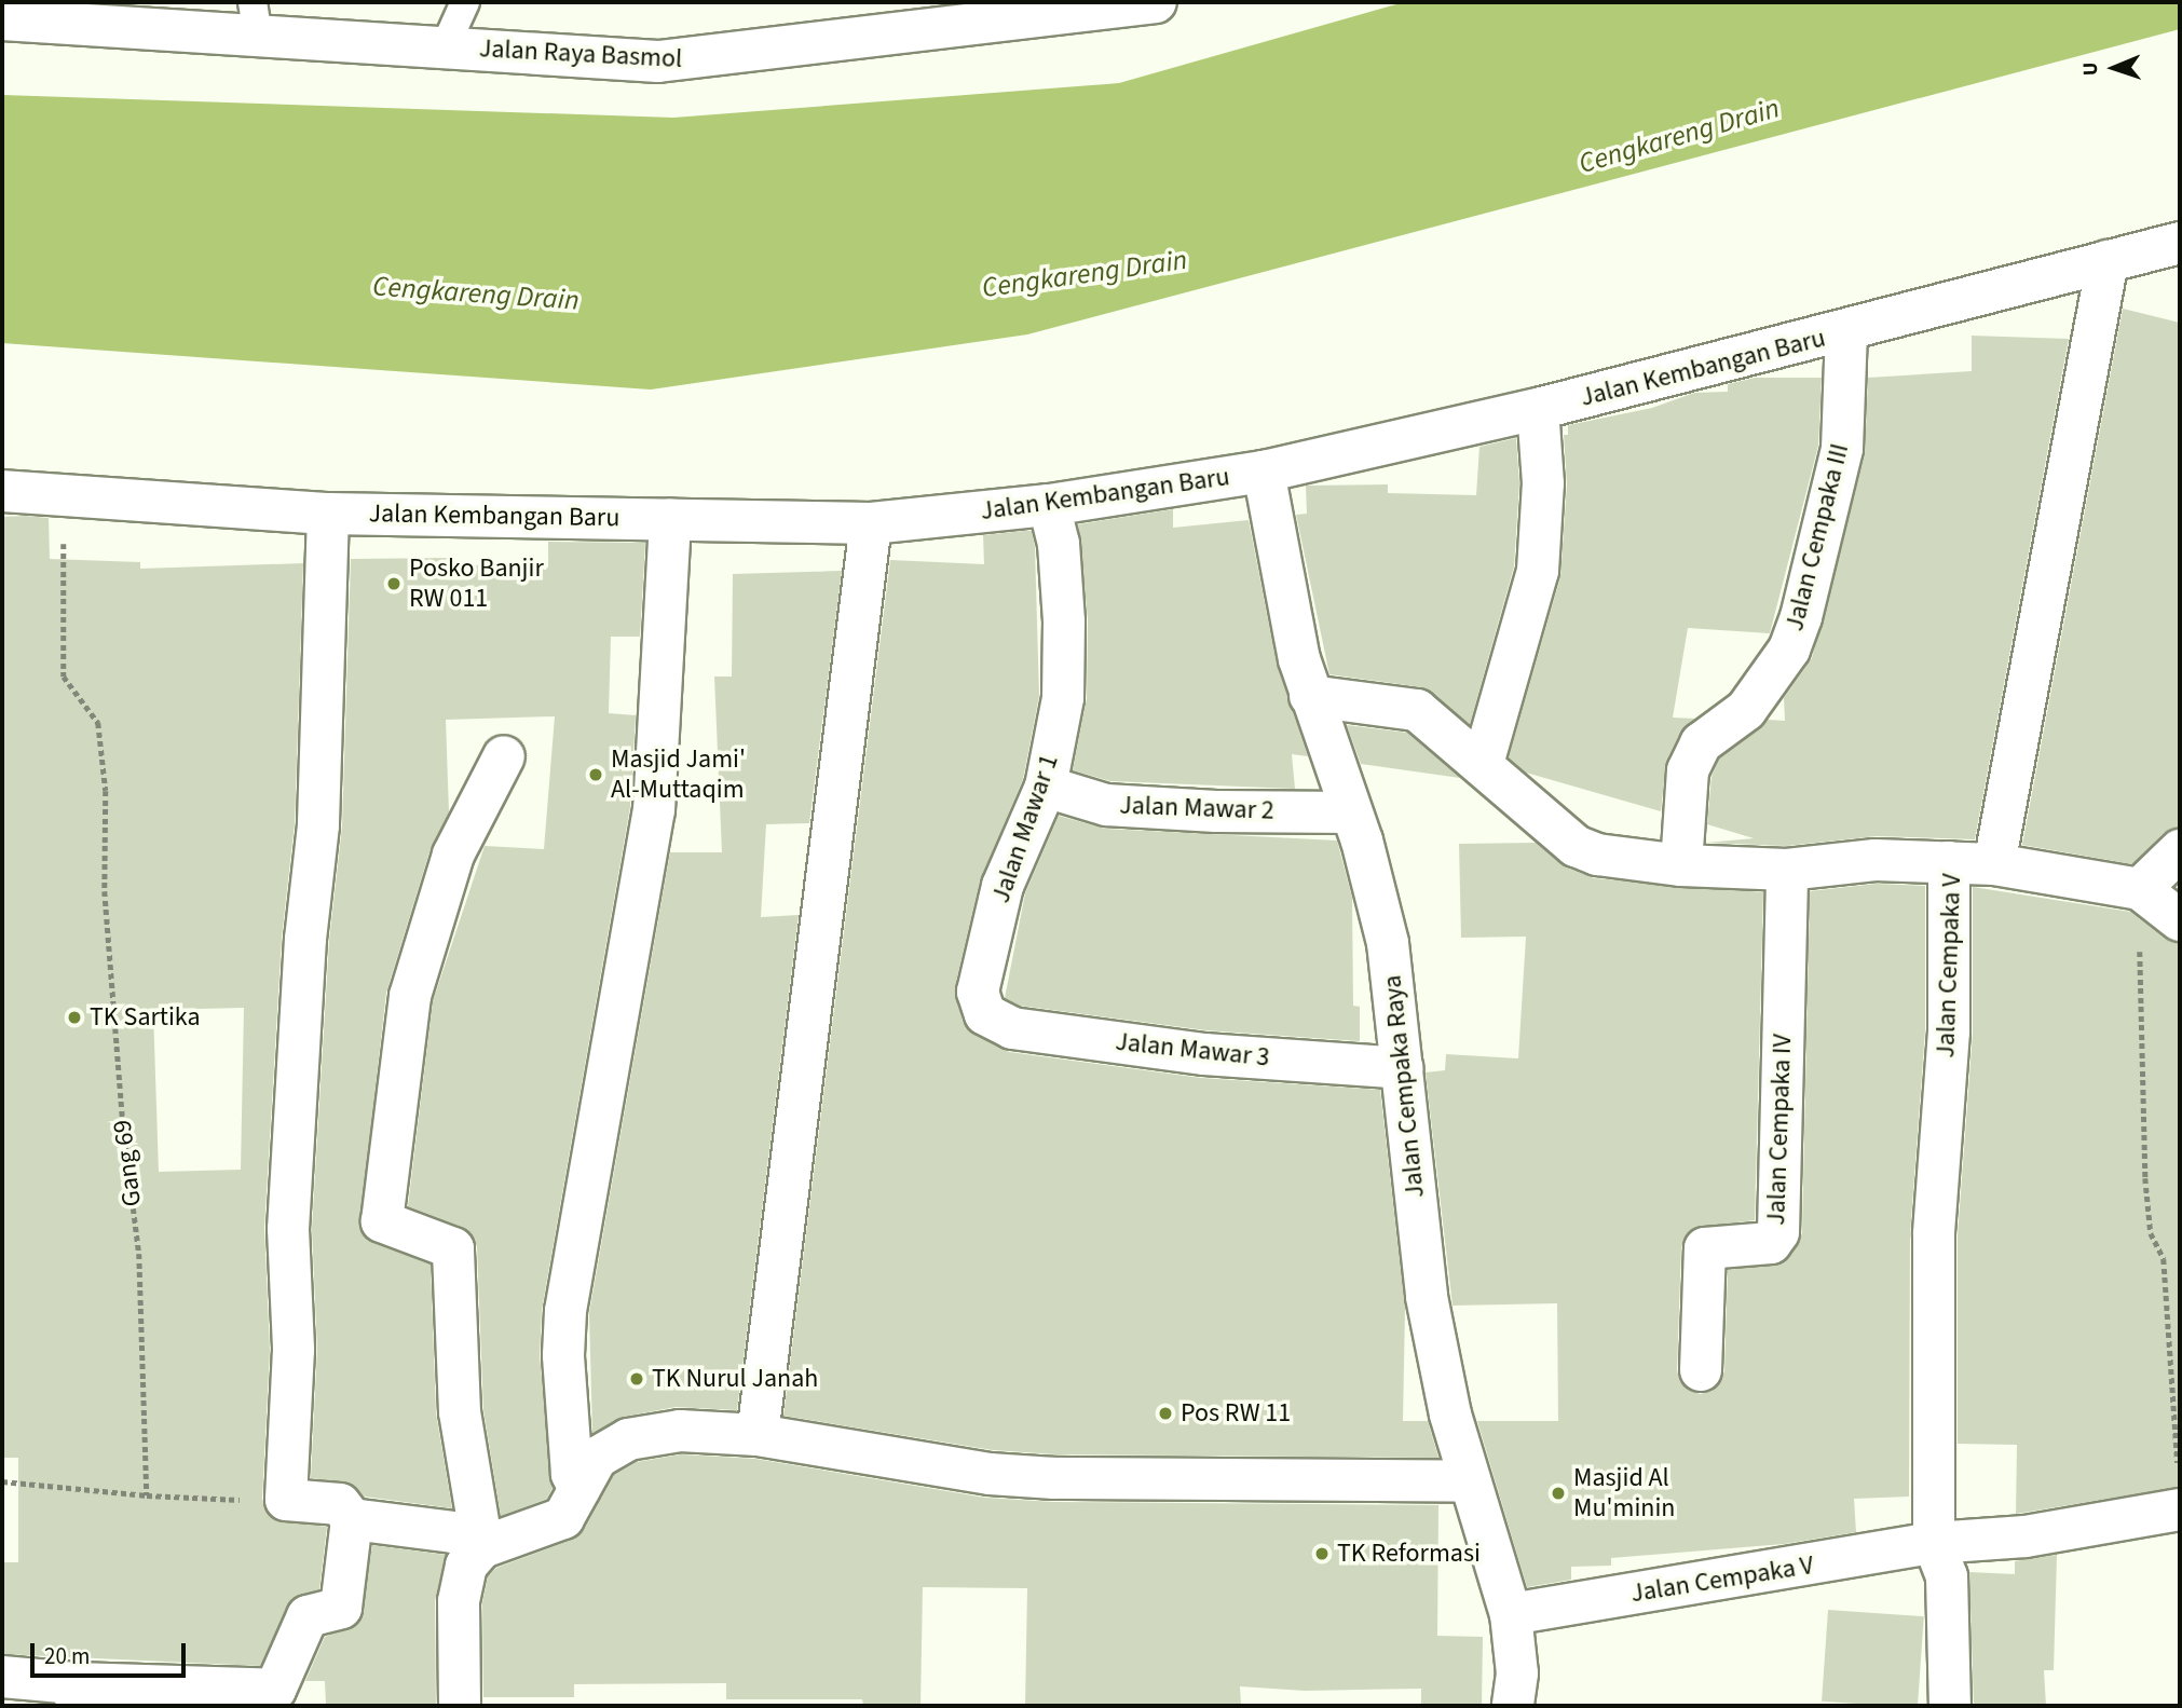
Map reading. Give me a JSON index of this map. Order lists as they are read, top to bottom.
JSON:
{
  "streets": {
    "street": [
      "Jalan Raya Basmol",
      "Jalan Kembangan Baru",
      "Jalan Cempaka III",
      "Jalan Mawar 2",
      "Jalan Mawar 1",
      "Jalan Cempaka V",
      "Jalan Mawar 3",
      "Jalan Cempaka Raya",
      "Jalan Cempaka IV"
    ],
    "path": ["Gang 69"]
  },
  "crossings": [
    ["Jalan Kembangan Baru", "Jalan Cempaka III"],
    ["Jalan Kembangan Baru", "Jalan Mawar 1"],
    ["Jalan Kembangan Baru", "Jalan Cempaka V"],
    ["Jalan Kembangan Baru", "Jalan Cempaka Raya"],
    ["Jalan Kembangan Baru", "Gang 69"],
    ["Jalan Mawar 2", "Jalan Mawar 1"],
    ["Jalan Mawar 2", "Jalan Cempaka Raya"],
    ["Jalan Mawar 1", "Jalan Mawar 3"],
    ["Jalan Cempaka V", "Jalan Cempaka Raya"],
    ["Jalan Mawar 3", "Jalan Cempaka Raya"]
  ],
  "water": ["Cengkareng Drain"],
  "places": [
    "Posko Banjir RW 011",
    "Masjid Jami' Al-Muttaqim",
    "TK Sartika",
    "TK Nurul Janah",
    "Pos RW 11",
    "Masjid Al Mu'minin",
    "TK Reformasi"
  ],
  "scale_bar": "20 m",
  "north": "left"
}
